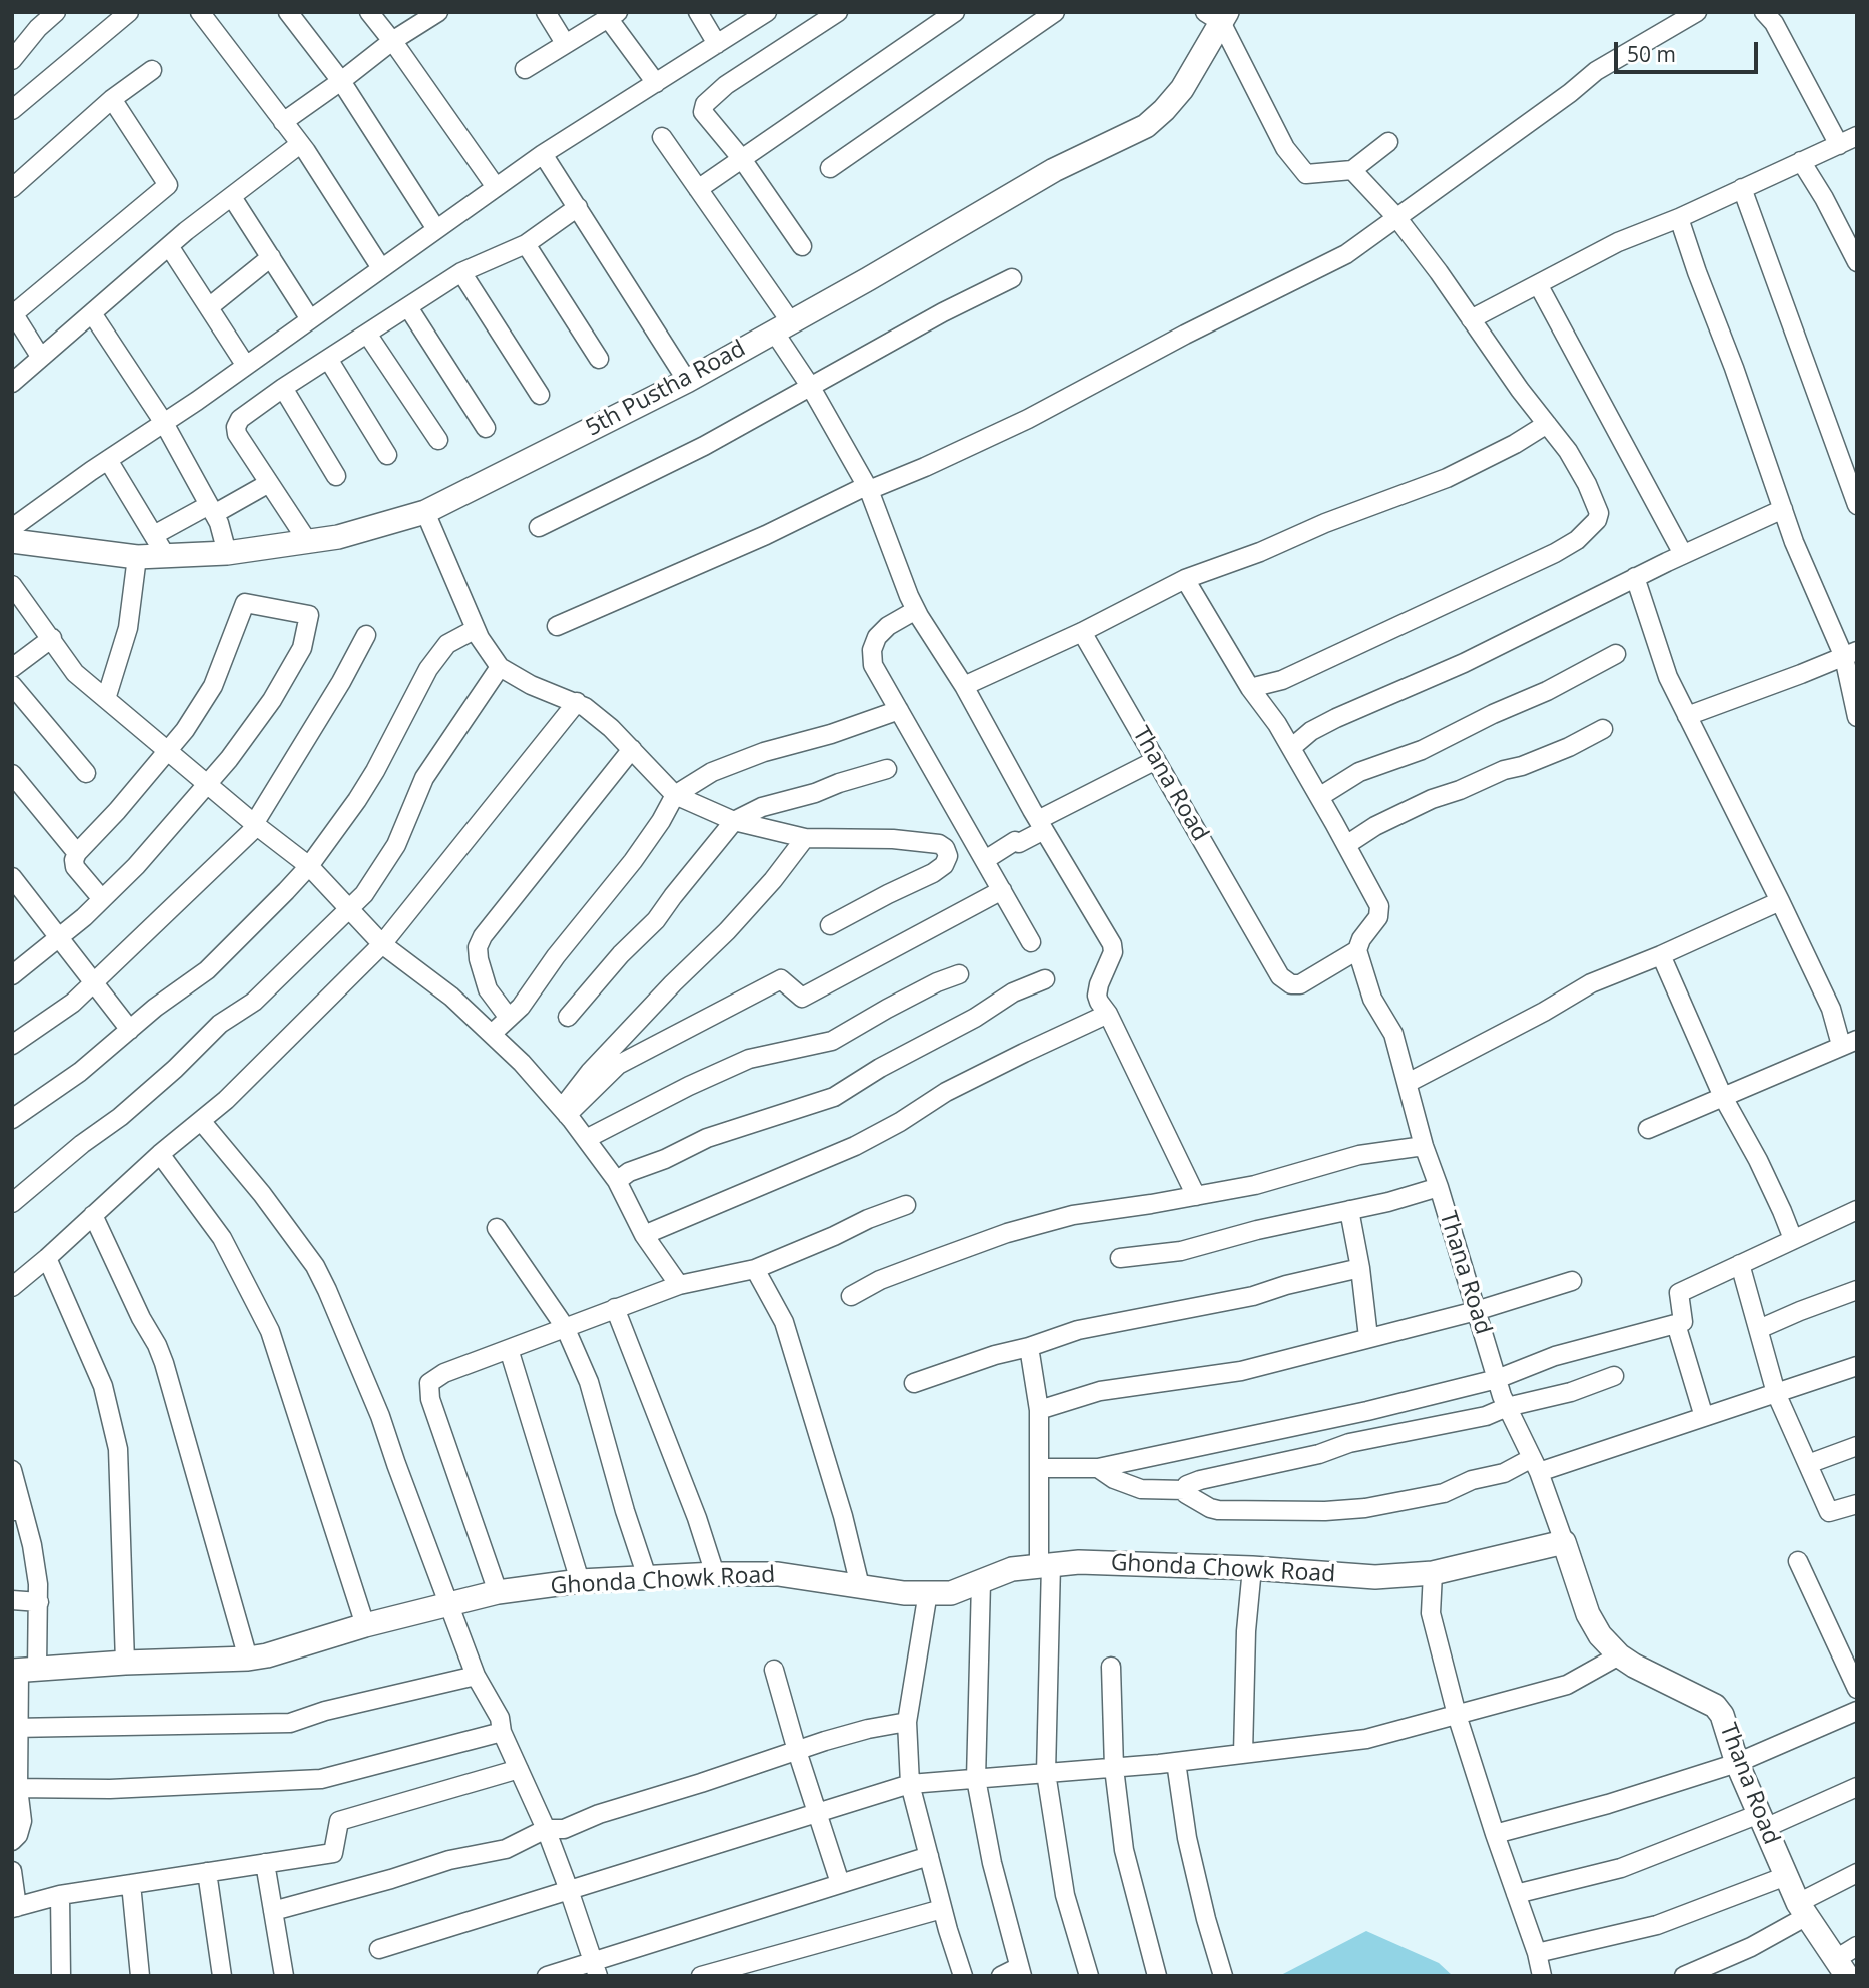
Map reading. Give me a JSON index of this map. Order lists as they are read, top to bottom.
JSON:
{
  "streets": {
    "street": ["5th Pustha Road", "Thana Road", "Ghonda Chowk Road"]
  },
  "crossings": [
    ["Thana Road", "Ghonda Chowk Road"]
  ],
  "scale_bar": "50 m"
}
